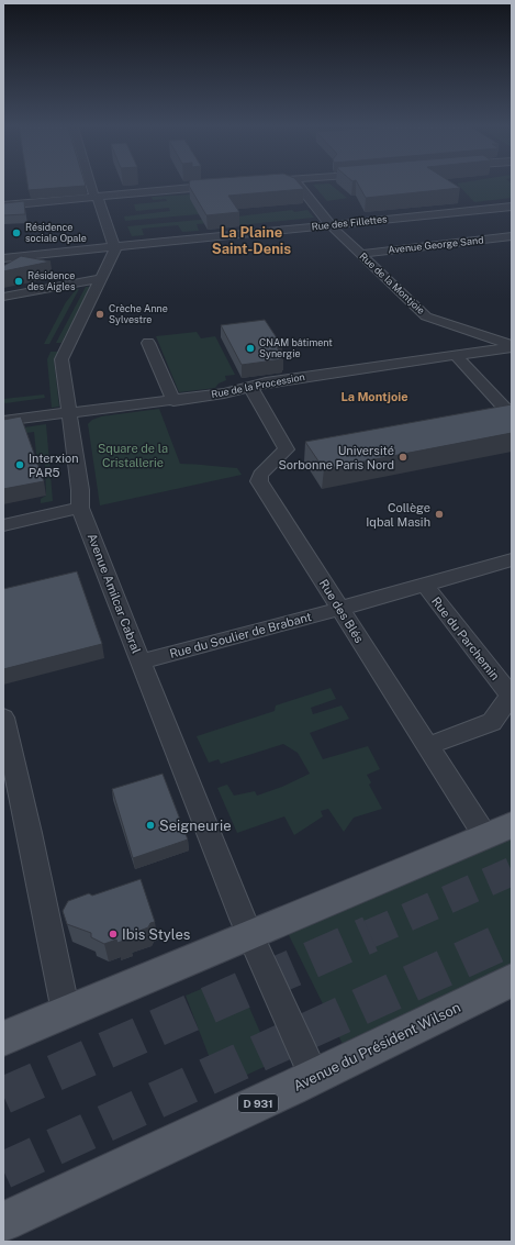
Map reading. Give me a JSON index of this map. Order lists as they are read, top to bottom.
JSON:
{
  "streets": {
    "main road": ["Avenue du Président Wilson", "D 931"],
    "street": [
      "Rue des Fillettes",
      "Avenue George Sand",
      "Rue de la Montjoie",
      "Rue de la Procession",
      "Avenue Amilcar Cabral",
      "Rue des Blés",
      "Rue du Soulier de Brabant",
      "Rue du Parchemin"
    ]
  },
  "crossings": [
    ["Rue des Fillettes", "Rue de la Montjoie"],
    ["Rue des Fillettes", "Avenue Amilcar Cabral"],
    ["Avenue George Sand", "Rue de la Montjoie"],
    ["Rue de la Montjoie", "Rue de la Procession"],
    ["Rue de la Procession", "Avenue Amilcar Cabral"],
    ["Rue de la Procession", "Rue des Blés"],
    ["Avenue Amilcar Cabral", "Rue du Soulier de Brabant"],
    ["Avenue Amilcar Cabral", "Avenue du Président Wilson"],
    ["Rue des Blés", "Rue du Soulier de Brabant"],
    ["Rue des Blés", "Rue du Parchemin"],
    ["Rue du Soulier de Brabant", "Rue du Parchemin"]
  ],
  "districts": ["La Plaine Saint-Denis", "La Montjoie"],
  "parks": ["Square de la Cristallerie"],
  "places": [
    "Résidence sociale Opale",
    "Résidence des Aigles",
    "Crèche Anne Sylvestre",
    "CNAM bâtiment Synergie",
    "Université Sorbonne Paris Nord",
    "Interxion PAR5",
    "Collège Iqbal Masih",
    "Seigneurie",
    "Ibis Styles"
  ]
}
